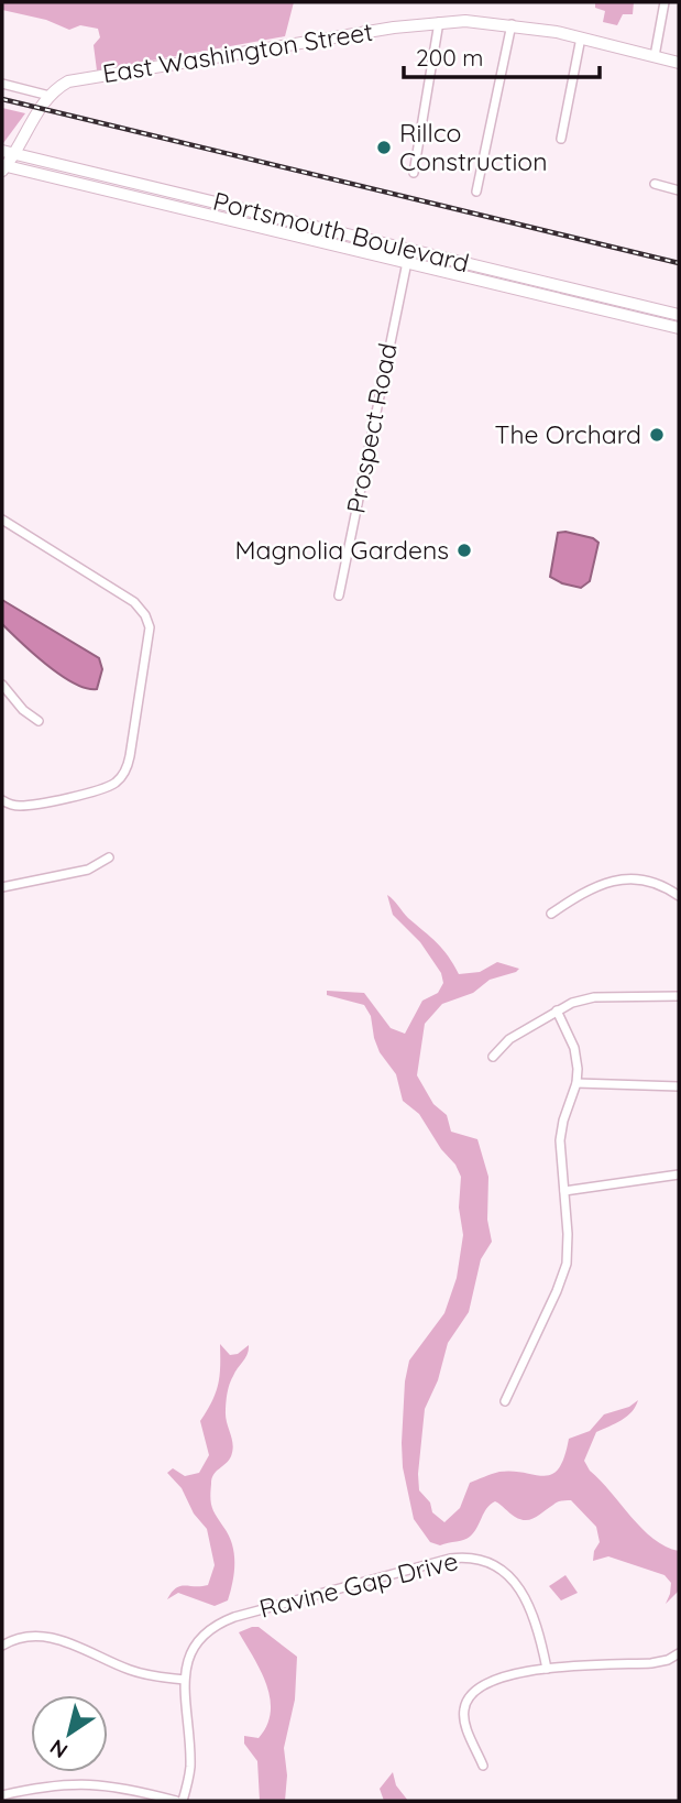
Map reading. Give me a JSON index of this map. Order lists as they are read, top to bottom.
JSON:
{
  "streets": {
    "main road": ["East Washington Street", "Portsmouth Boulevard"],
    "street": ["Prospect Road", "Ravine Gap Drive"]
  },
  "crossings": [
    ["East Washington Street", "Portsmouth Boulevard"],
    ["Portsmouth Boulevard", "Prospect Road"]
  ],
  "places": ["Rillco Construction", "The Orchard", "Magnolia Gardens"],
  "scale_bar": "200 m",
  "north": "bottom left"
}
